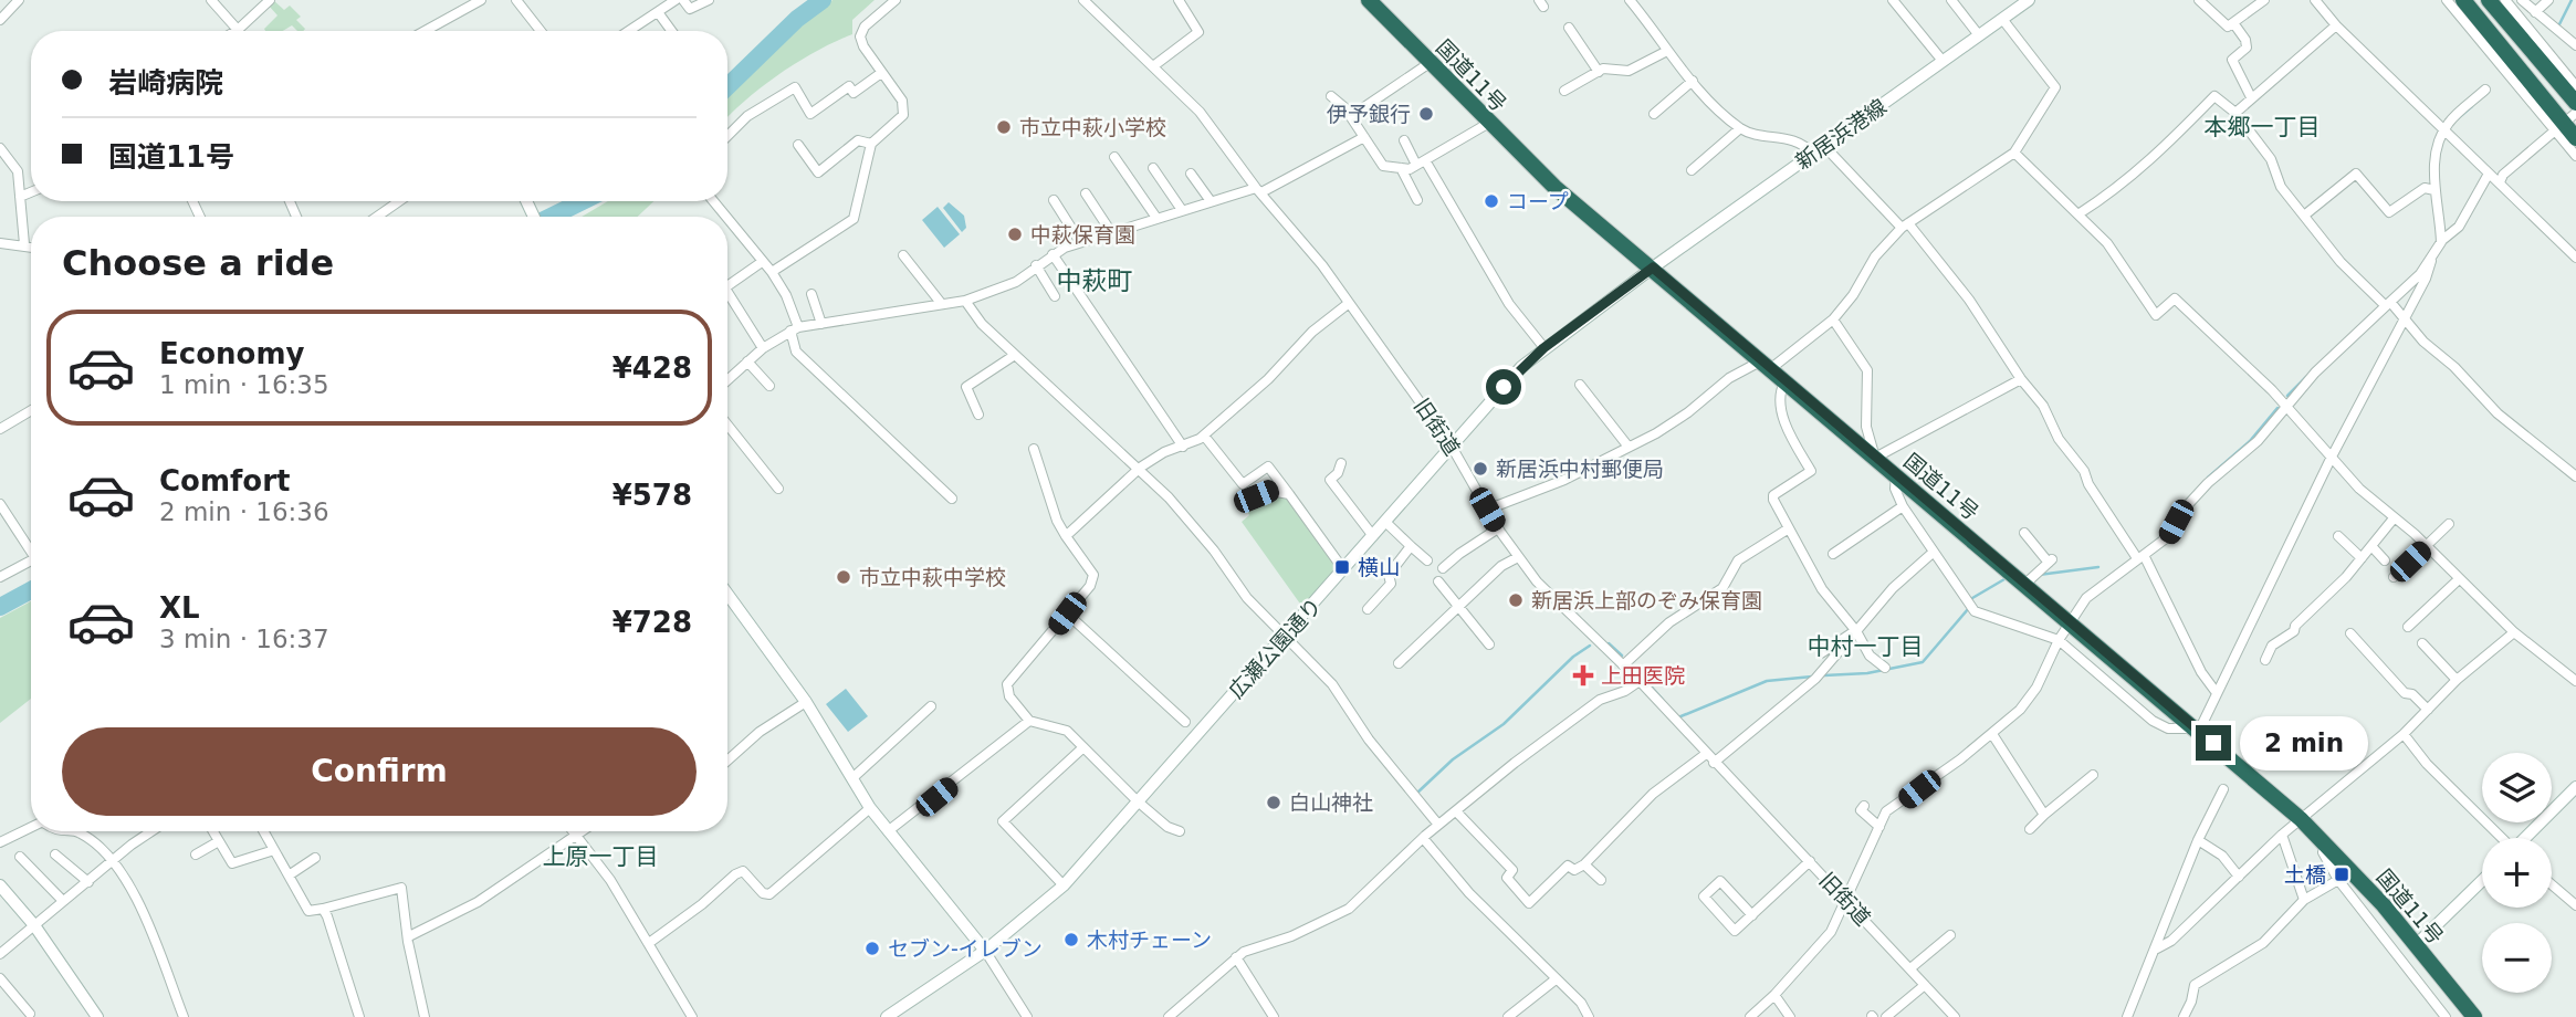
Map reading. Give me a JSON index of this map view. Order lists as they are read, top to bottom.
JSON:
{
  "streets": {
    "highway": ["国道11号"],
    "street": ["新居浜港線", "旧街道", "広瀬公園通り"]
  },
  "crossings": [
    ["国道11号", "新居浜港線"],
    ["国道11号", "広瀬公園通り"],
    ["新居浜港線", "広瀬公園通り"],
    ["旧街道", "広瀬公園通り"]
  ],
  "districts": [
    "本郷一丁目",
    "中萩町",
    "中村一丁目",
    "上原一丁目"
  ],
  "places": {
    "other": [
      "伊予銀行",
      "市立中萩小学校",
      "コープ",
      "中萩保育園",
      "新居浜中村郵便局",
      "市立中萩中学校",
      "新居浜上部のぞみ保育園",
      "白山神社",
      "木村チェーン",
      "セブン-イレブン"
    ],
    "transit": ["横山", "土橋"],
    "health": ["上田医院"]
  },
  "page": {
    "banner": ["岩崎病院", "国道11号"],
    "heading": "Choose a ride",
    "list": [
      {
        "name": "Economy",
        "note": "1 min · 16:35",
        "value": "¥428"
      },
      {
        "name": "Comfort",
        "note": "2 min · 16:36",
        "value": "¥578"
      },
      {
        "name": "XL",
        "note": "3 min · 16:37",
        "value": "¥728"
      }
    ],
    "buttons": "Confirm",
    "bubble": "2 min",
    "map_buttons": ["+", "−"]
  }
}
